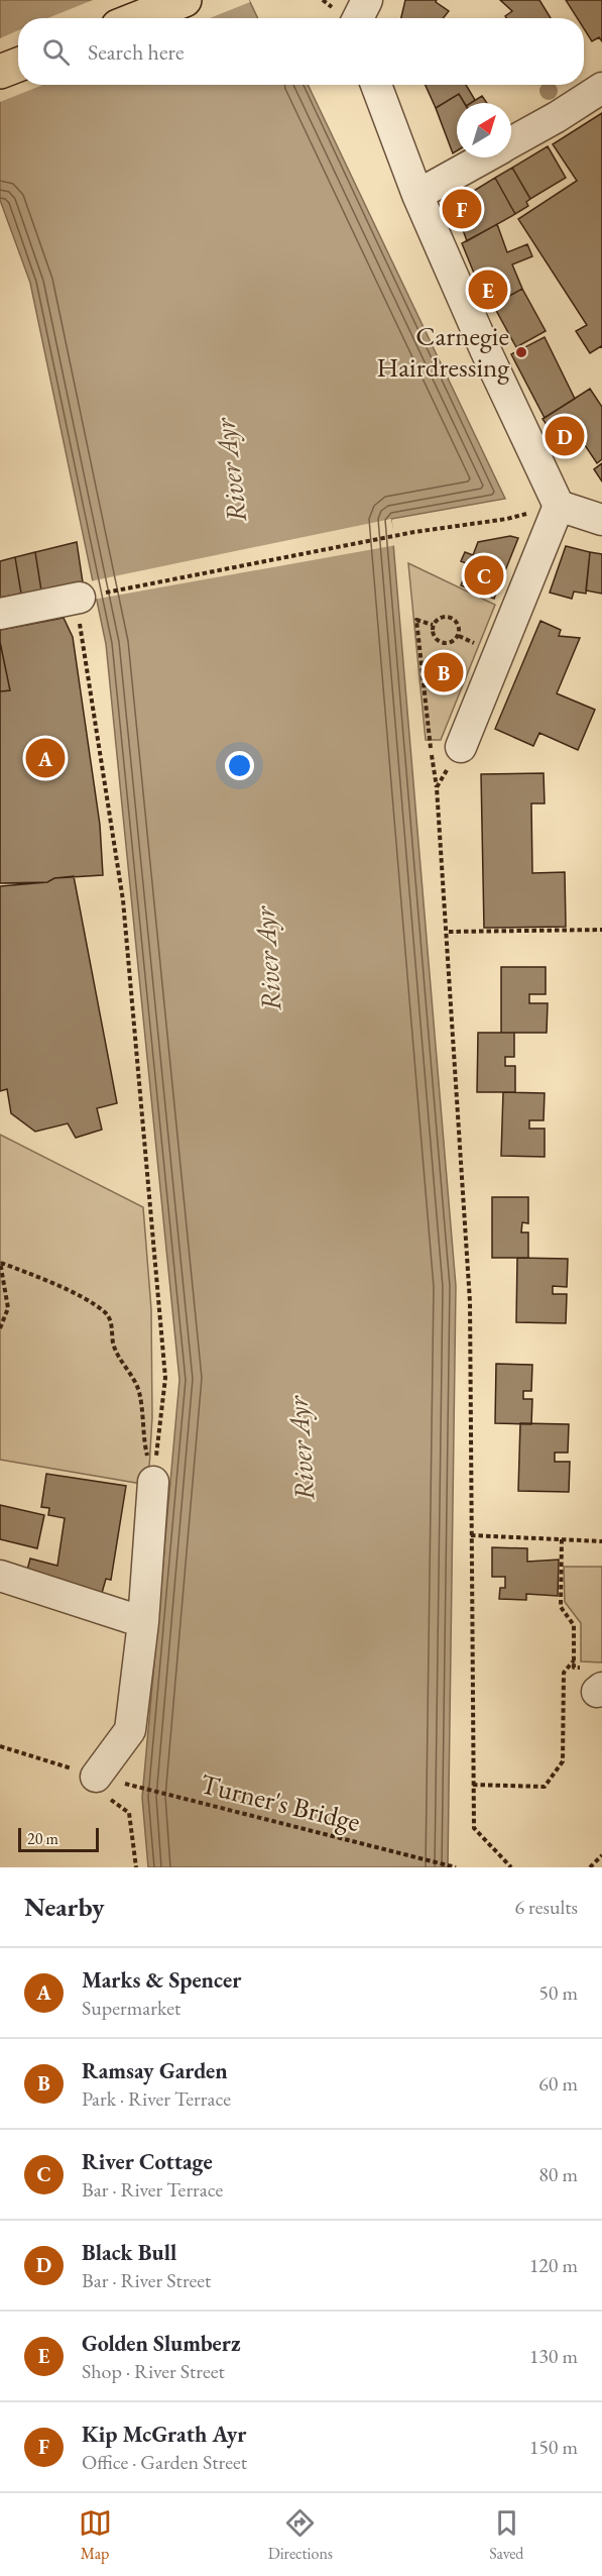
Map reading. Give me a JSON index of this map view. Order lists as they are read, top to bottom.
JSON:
{
  "streets": {
    "path": ["Turner's Bridge"]
  },
  "water": ["River Ayr"],
  "places": ["Carnegie Hairdressing"],
  "scale_bar": "20 m",
  "north": "top right",
  "page": {
    "search": "Search here",
    "pins": [
      "F",
      "E",
      "D",
      "C",
      "B",
      "A"
    ],
    "scale": "20 m",
    "heading": ["Nearby", "6 results"],
    "list": [
      {
        "mark": "A",
        "name": "Marks & Spencer",
        "note": "Supermarket",
        "value": "50 m"
      },
      {
        "mark": "B",
        "name": "Ramsay Garden",
        "note": "Park · River Terrace",
        "value": "60 m"
      },
      {
        "mark": "C",
        "name": "River Cottage",
        "note": "Bar · River Terrace",
        "value": "80 m"
      },
      {
        "mark": "D",
        "name": "Black Bull",
        "note": "Bar · River Street",
        "value": "120 m"
      },
      {
        "mark": "E",
        "name": "Golden Slumberz",
        "note": "Shop · River Street",
        "value": "130 m"
      },
      {
        "mark": "F",
        "name": "Kip McGrath Ayr",
        "note": "Office · Garden Street",
        "value": "150 m"
      }
    ],
    "nav": ["Map", "Directions", "Saved"]
  }
}
